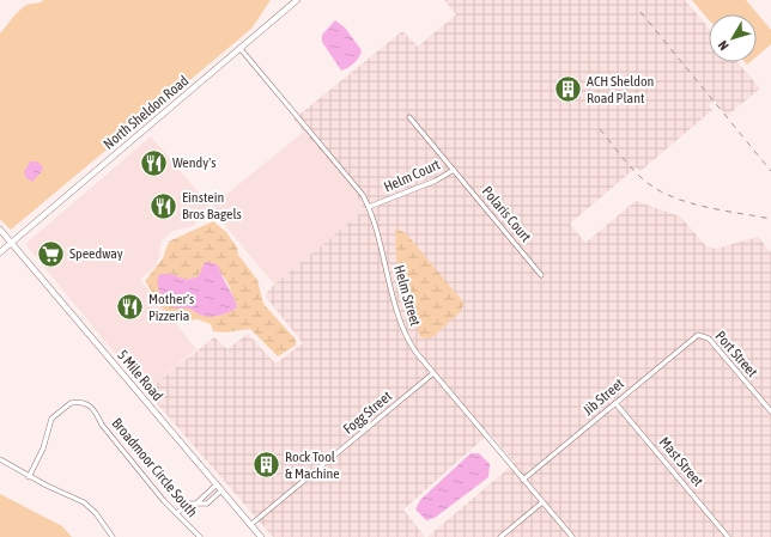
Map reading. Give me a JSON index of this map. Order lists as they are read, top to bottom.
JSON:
{
  "streets": {
    "street": [
      "North Sheldon Road",
      "Helm Court",
      "Polaris Court",
      "Helm Street",
      "Port Street",
      "5 Mile Road",
      "Jib Street",
      "Fogg Street",
      "Mast Street",
      "Broadmoor Circle South"
    ]
  },
  "crossings": [
    ["North Sheldon Road", "Helm Street"],
    ["North Sheldon Road", "5 Mile Road"],
    ["Helm Court", "Polaris Court"],
    ["Helm Court", "Helm Street"],
    ["Helm Street", "Jib Street"],
    ["Helm Street", "Fogg Street"],
    ["Port Street", "Jib Street"],
    ["5 Mile Road", "Fogg Street"],
    ["Jib Street", "Mast Street"]
  ],
  "places": {
    "building": ["ACH Sheldon Road Plant", "Rock Tool & Machine"],
    "restaurant": ["Wendy's", "Einstein Bros Bagels", "Mother's Pizzeria"],
    "supermarket": ["Speedway"]
  },
  "north": "bottom left"
}
